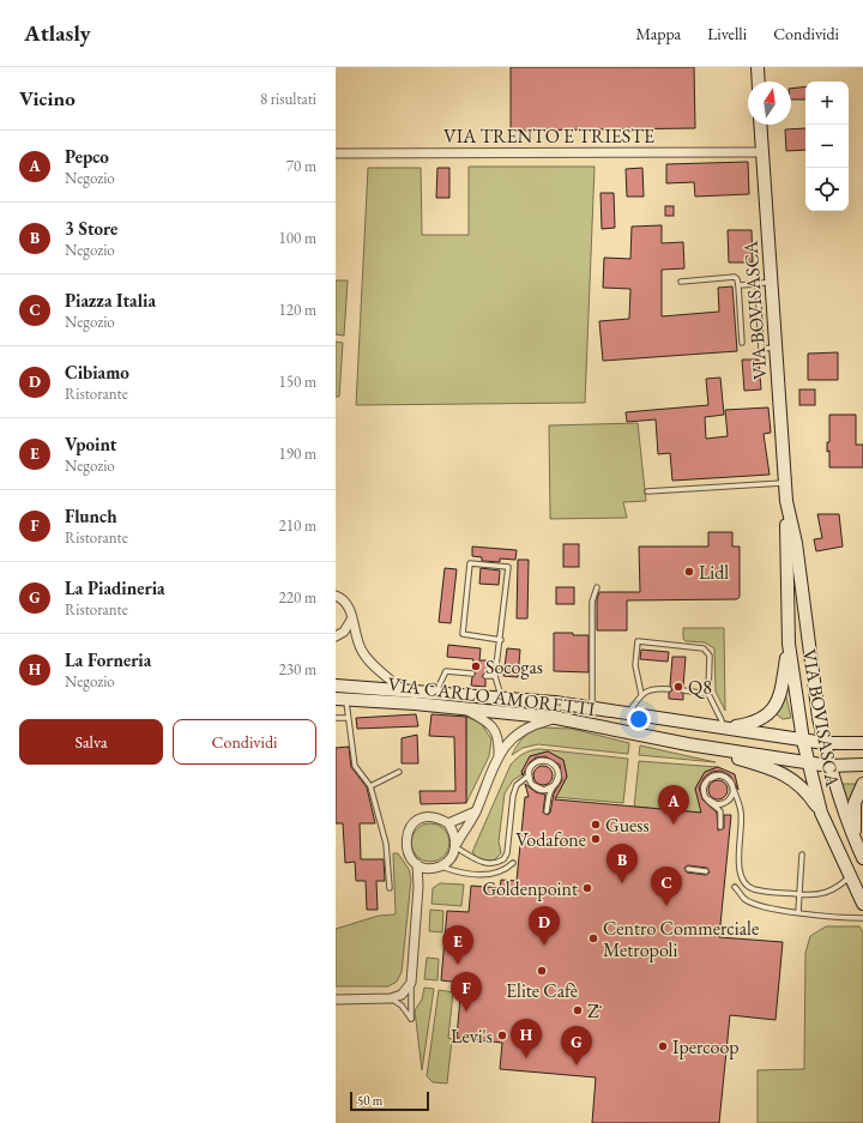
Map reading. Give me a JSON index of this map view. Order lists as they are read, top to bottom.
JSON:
{
  "streets": {
    "street": ["VIA TRENTO E TRIESTE", "VIA BOVISASCA", "VIA CARLO AMORETTI"]
  },
  "crossings": [
    ["VIA TRENTO E TRIESTE", "VIA BOVISASCA"],
    ["VIA BOVISASCA", "VIA CARLO AMORETTI"]
  ],
  "places": [
    "Lidl",
    "Socogas",
    "Q8",
    "Guess",
    "Vodafone",
    "Goldenpoint",
    "Centro Commerciale Metropoli",
    "Elite Cafè",
    "Z̈",
    "Levi's",
    "Ipercoop"
  ],
  "scale_bar": "50 m",
  "north": "top",
  "page": {
    "header": "Atlasly",
    "nav": ["Mappa", "Livelli", "Condividi"],
    "heading": ["Vicino", "8 risultati"],
    "map_buttons": ["+", "−"],
    "list": [
      {
        "mark": "A",
        "name": "Pepco",
        "note": "Negozio",
        "value": "70 m"
      },
      {
        "mark": "B",
        "name": "3 Store",
        "note": "Negozio",
        "value": "100 m"
      },
      {
        "mark": "C",
        "name": "Piazza Italia",
        "note": "Negozio",
        "value": "120 m"
      },
      {
        "mark": "D",
        "name": "Cibiamo",
        "note": "Ristorante",
        "value": "150 m"
      },
      {
        "mark": "E",
        "name": "Vpoint",
        "note": "Negozio",
        "value": "190 m"
      },
      {
        "mark": "F",
        "name": "Flunch",
        "note": "Ristorante",
        "value": "210 m"
      },
      {
        "mark": "G",
        "name": "La Piadineria",
        "note": "Ristorante",
        "value": "220 m"
      },
      {
        "mark": "H",
        "name": "La Forneria",
        "note": "Negozio",
        "value": "230 m"
      }
    ],
    "buttons": ["Salva", "Condividi"],
    "pins": [
      "A",
      "B",
      "C",
      "D",
      "E",
      "F",
      "H",
      "G"
    ],
    "scale": "50 m"
  }
}
